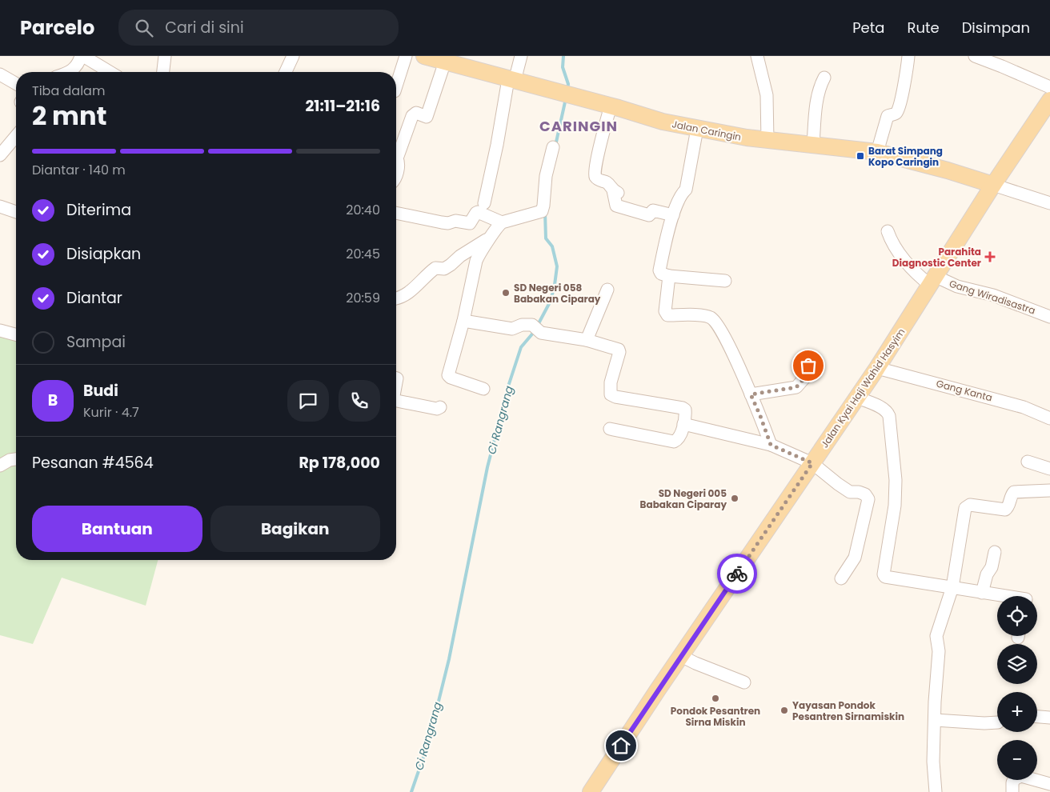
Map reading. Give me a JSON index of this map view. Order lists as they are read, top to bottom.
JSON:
{
  "streets": {
    "main road": ["Jalan Caringin", "Jalan Kyai Haji Wahid Hasyim"],
    "street": ["Gang Wiradisastra", "Gang Kanta"]
  },
  "crossings": [
    ["Jalan Caringin", "Jalan Kyai Haji Wahid Hasyim"],
    ["Gang Wiradisastra", "Jalan Kyai Haji Wahid Hasyim"],
    ["Jalan Kyai Haji Wahid Hasyim", "Gang Kanta"]
  ],
  "districts": ["CARINGIN"],
  "water": ["Ci Rangrang"],
  "places": {
    "transit": ["Barat Simpang Kopo Caringin"],
    "health": ["Parahita Diagnostic Center"],
    "other": [
      "SD Negeri 058 Babakan Ciparay",
      "SD Negeri 005 Babakan Ciparay",
      "Pondok Pesantren Sirna Miskin",
      "Yayasan Pondok Pesantren Sirnamiskin"
    ]
  },
  "page": {
    "header": "Parcelo",
    "search": "Cari di sini",
    "nav": ["Peta", "Rute", "Disimpan"],
    "heading": ["2 mnt", "Tiba dalam", "21:11–21:16"],
    "panel": [
      "Budi",
      "Kurir · 4.7",
      "Pesanan #4564",
      "Rp 178,000"
    ],
    "bar": "Diantar · 140 m",
    "list": [
      ["Diterima", "20:40"],
      ["Disiapkan", "20:45"],
      ["Diantar", "20:59"],
      "Sampai"
    ],
    "round": "B",
    "buttons": ["Bantuan", "Bagikan"],
    "map_buttons": ["+", "−"]
  }
}
